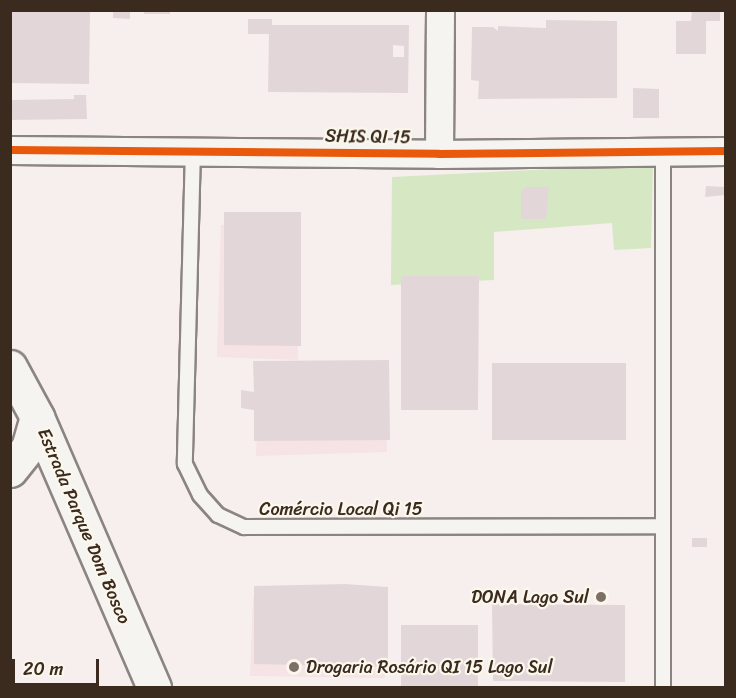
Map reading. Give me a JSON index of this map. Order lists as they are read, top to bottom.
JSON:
{
  "streets": {
    "main road": ["Estrada Parque Dom Bosco"],
    "street": ["SHIS QI 15"],
    "lane": ["Comércio Local Qi 15"]
  },
  "crossings": [
    ["SHIS QI 15", "Comércio Local Qi 15"]
  ],
  "places": ["DONA Lago Sul", "Drogaria Rosário QI 15 Lago Sul"],
  "scale_bar": "20 m"
}
